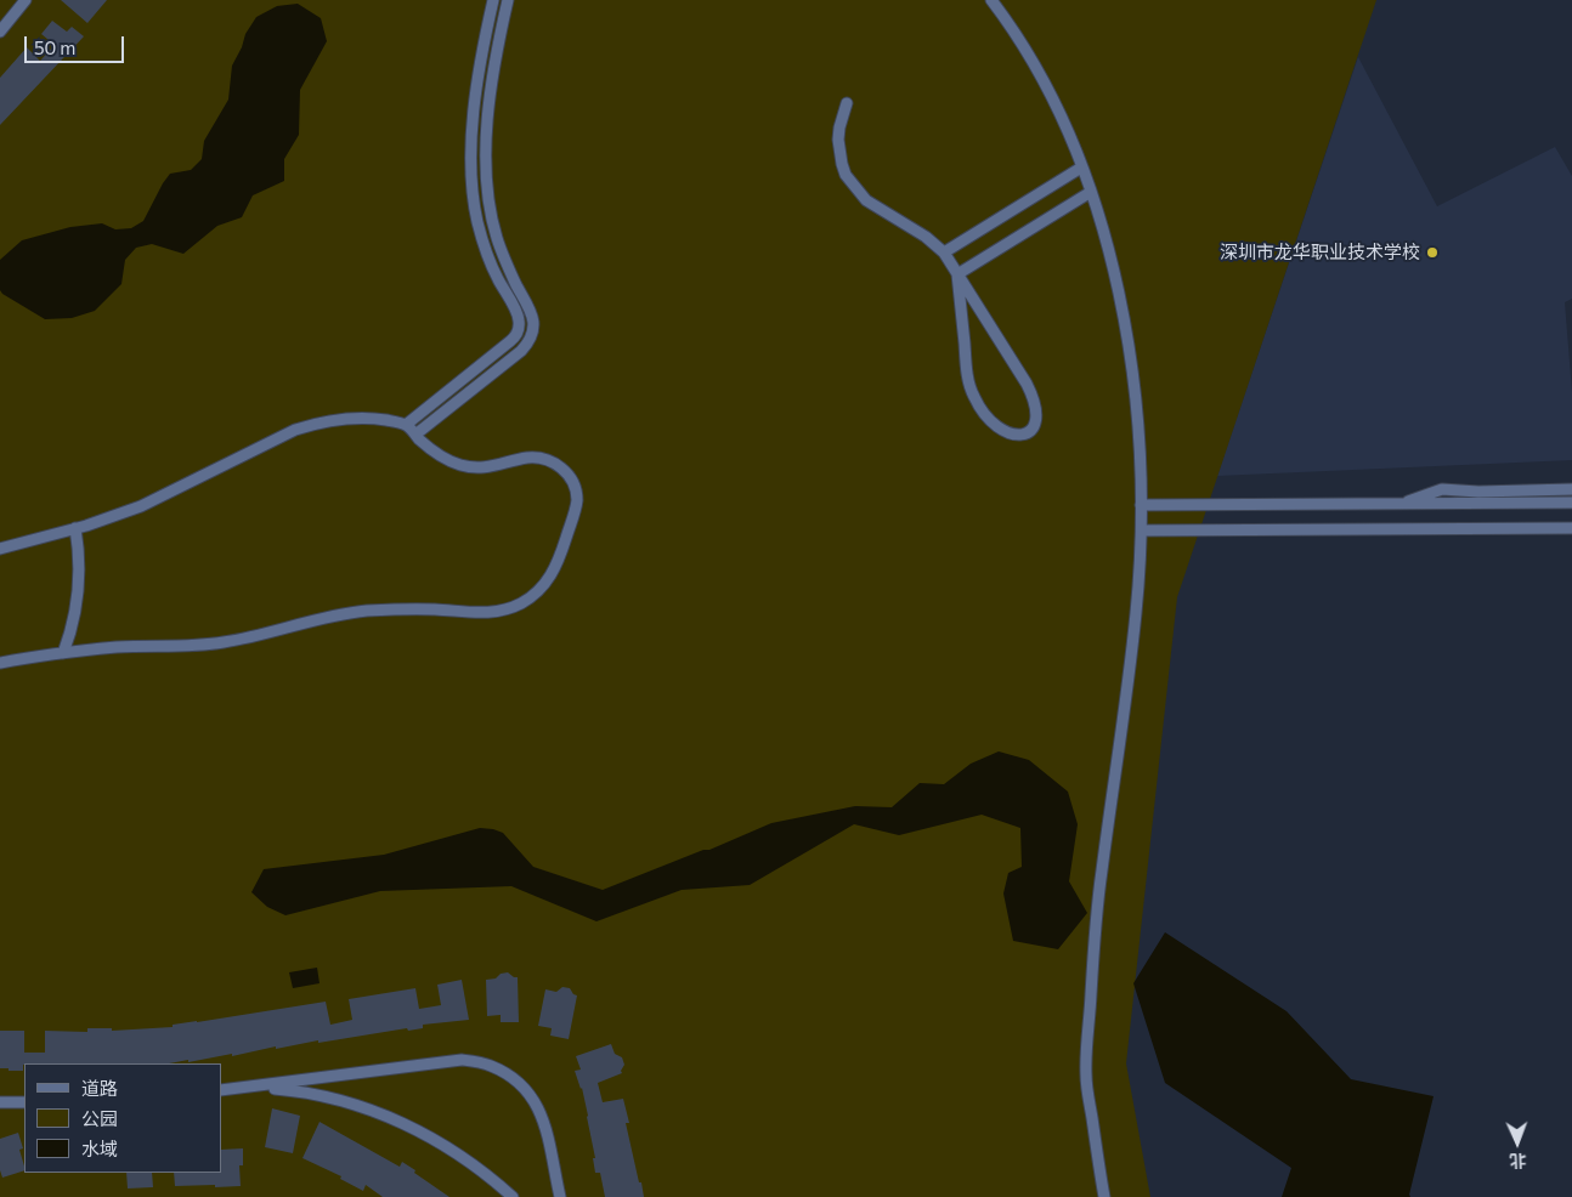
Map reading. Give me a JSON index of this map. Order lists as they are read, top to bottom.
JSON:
{
  "places": ["深圳市龙华职业技术学校"],
  "legend": ["道路", "公园", "水域"],
  "scale_bar": "50 m",
  "north": "bottom"
}
